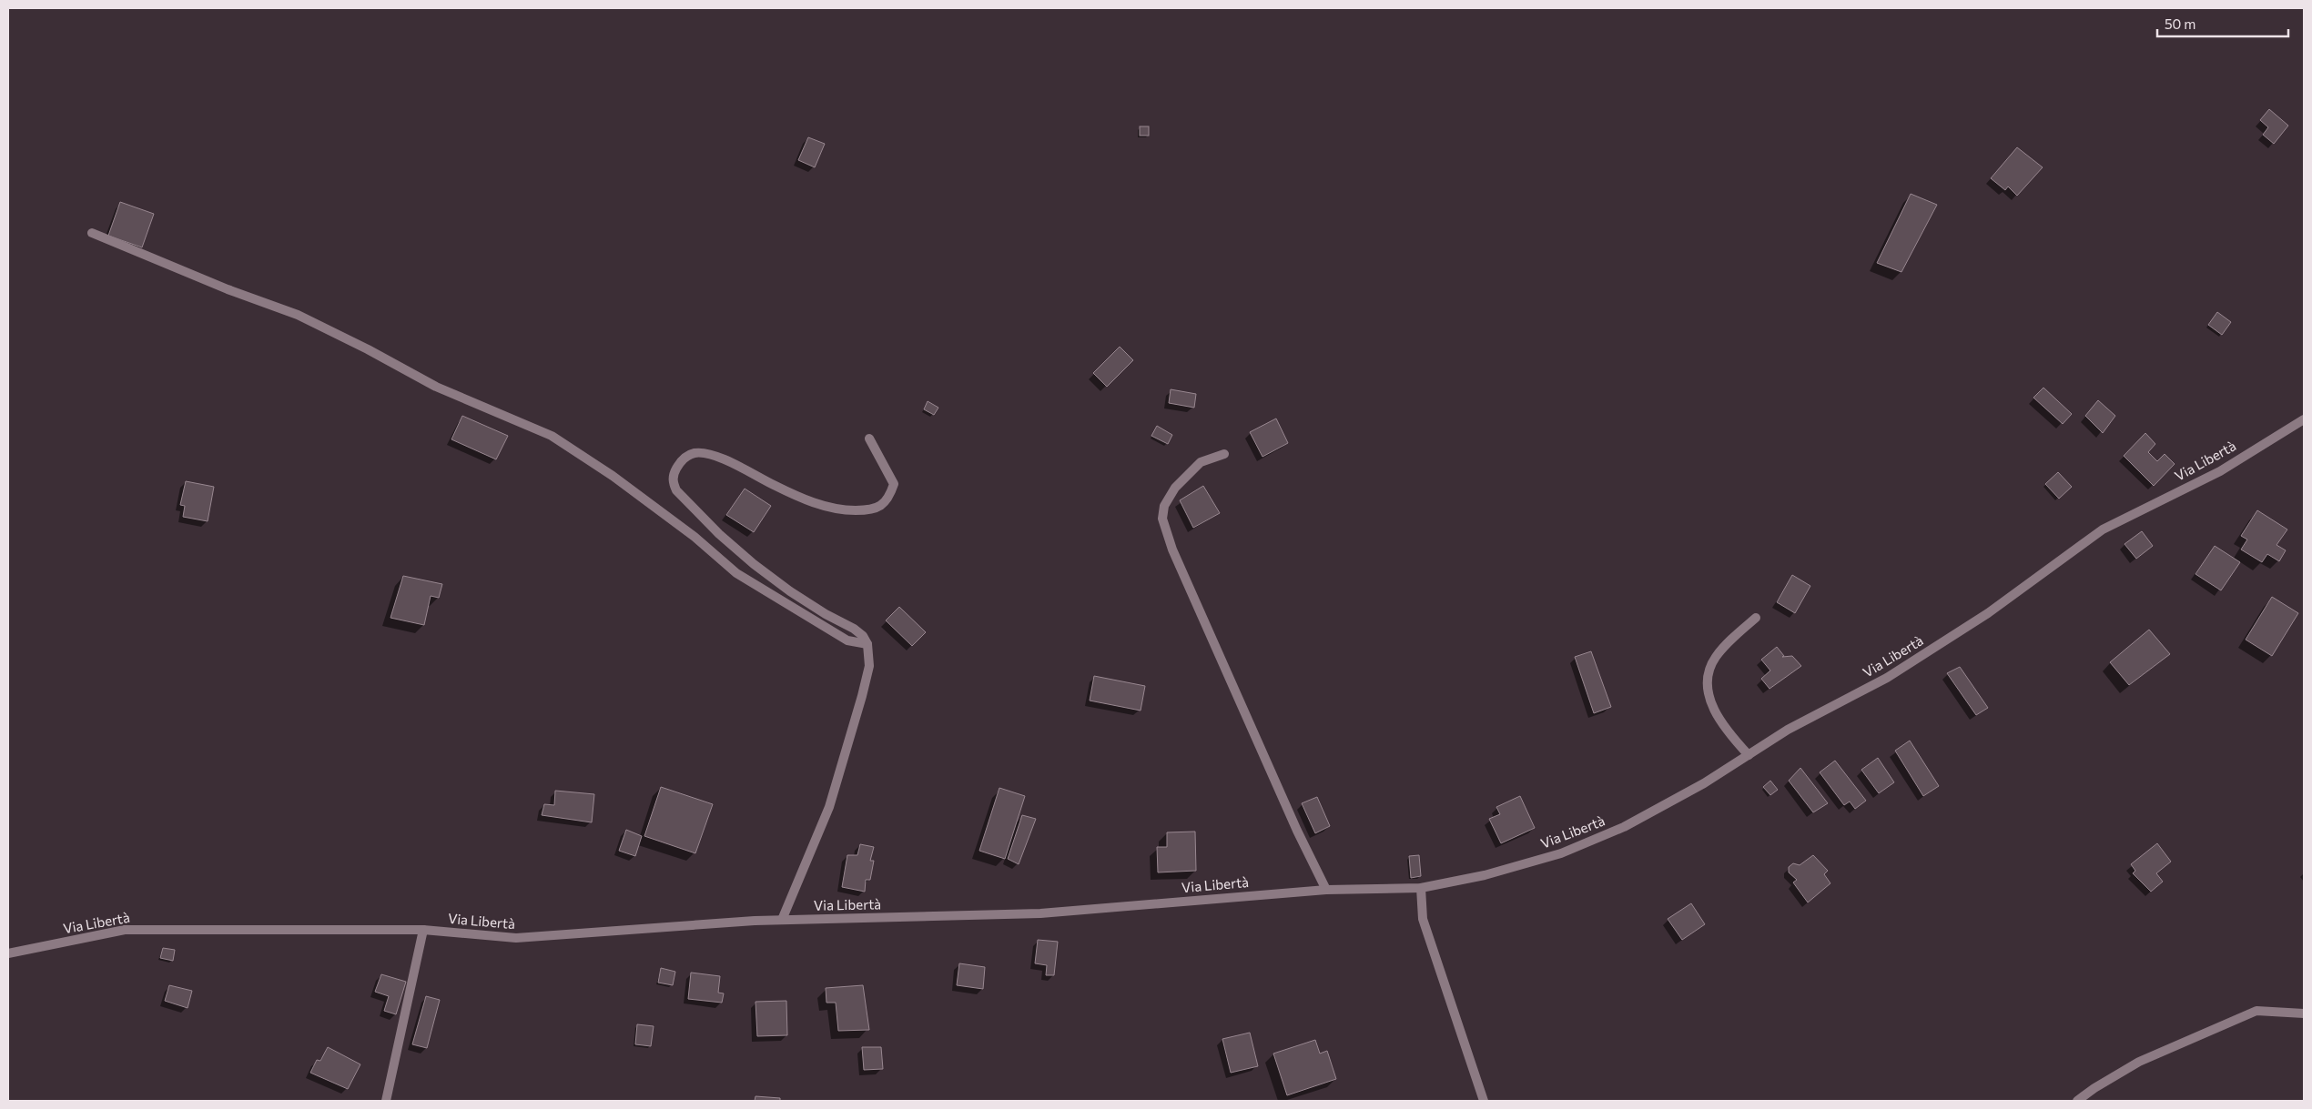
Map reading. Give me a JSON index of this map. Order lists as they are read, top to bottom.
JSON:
{
  "streets": {
    "street": ["Via Libertà"]
  },
  "scale_bar": "50 m"
}
